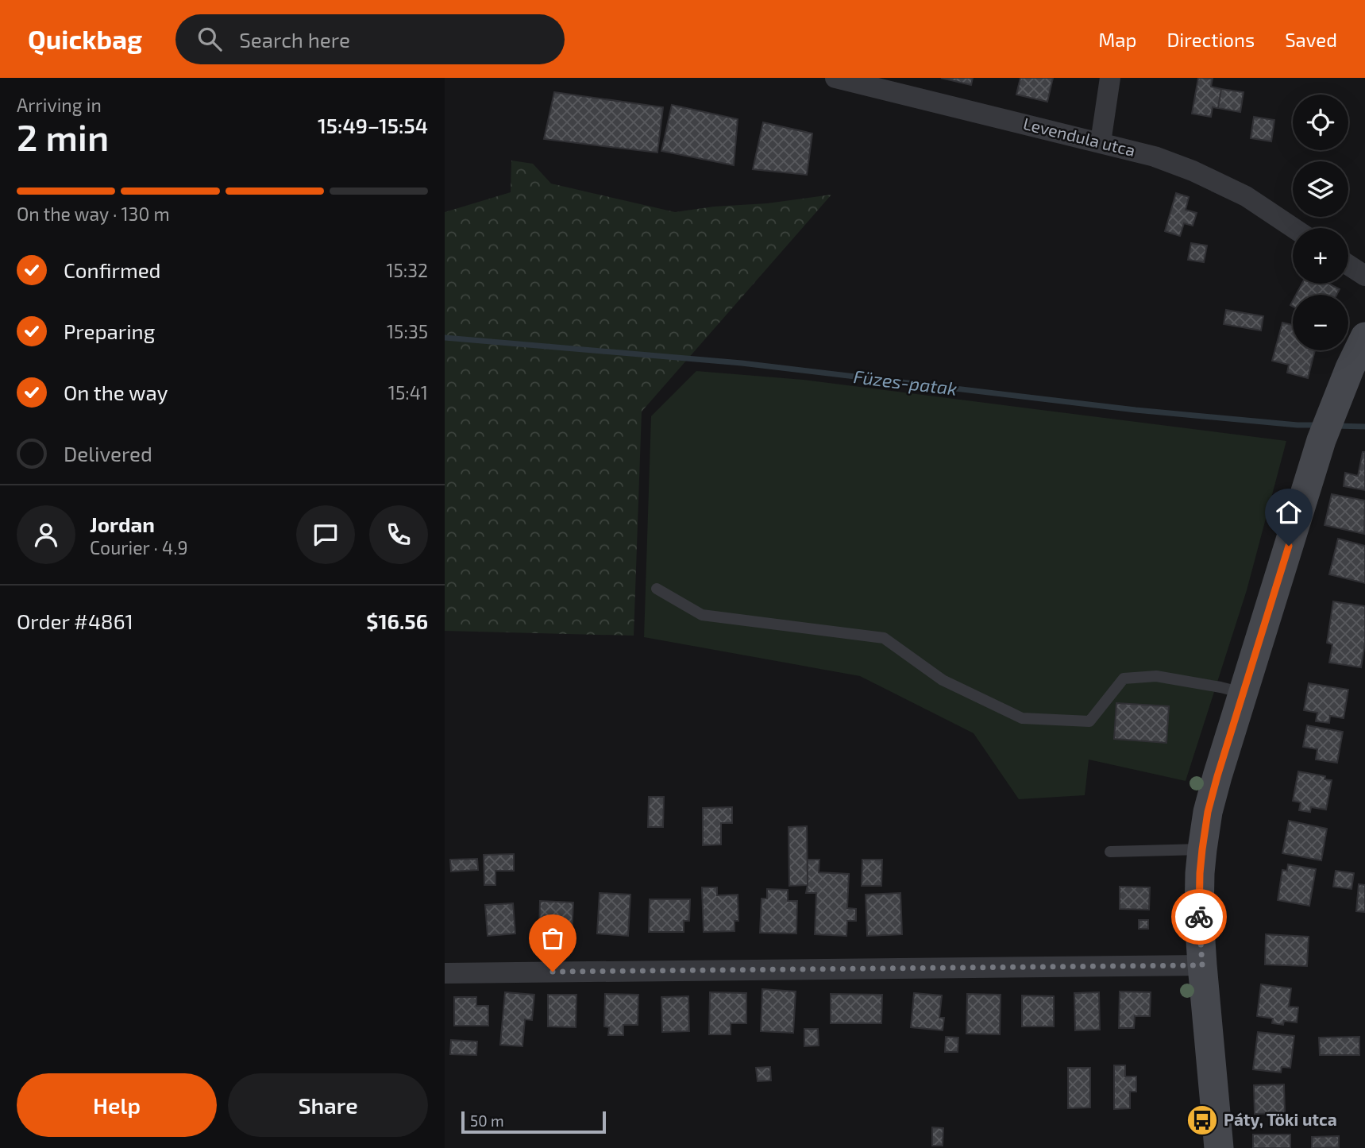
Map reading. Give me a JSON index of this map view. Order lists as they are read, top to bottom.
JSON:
{
  "streets": {
    "street": ["Levendula utca"]
  },
  "water": ["Füzes-patak"],
  "places": {
    "bus stop": ["Páty, Töki utca"]
  },
  "scale_bar": "50 m",
  "page": {
    "header": "Quickbag",
    "search": "Search here",
    "nav": ["Map", "Directions", "Saved"],
    "heading": ["2 min", "Arriving in", "15:49–15:54"],
    "panel": [
      "Jordan",
      "Courier · 4.9",
      "Order #4861",
      "$16.56"
    ],
    "map_buttons": ["+", "−"],
    "bar": "On the way · 130 m",
    "list": [
      ["Confirmed", "15:32"],
      ["Preparing", "15:35"],
      ["On the way", "15:41"],
      "Delivered"
    ],
    "buttons": ["Help", "Share"],
    "scale": "50 m"
  }
}
